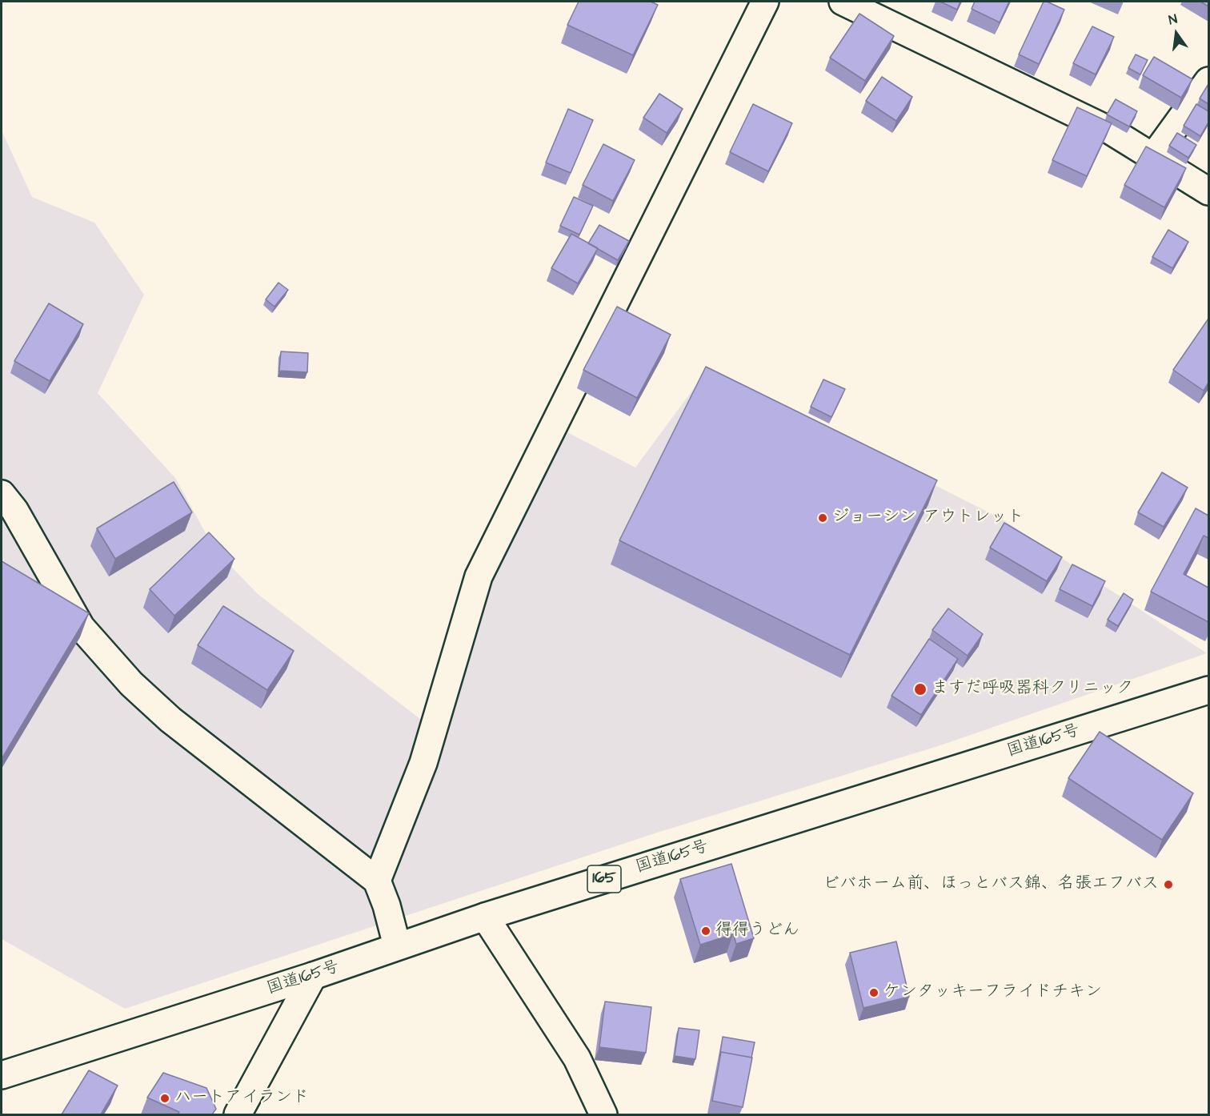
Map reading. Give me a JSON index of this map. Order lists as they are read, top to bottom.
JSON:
{
  "streets": {
    "main road": ["国道165号", "165"]
  },
  "places": [
    "ジョーシン アウトレット",
    "ますだ呼吸器科クリニック",
    "ビバホーム前、ほっとバス錦、名張エフバス",
    "得得うどん",
    "ケンタッキーフライドチキン",
    "ハートアイランド"
  ],
  "north": "top"
}
